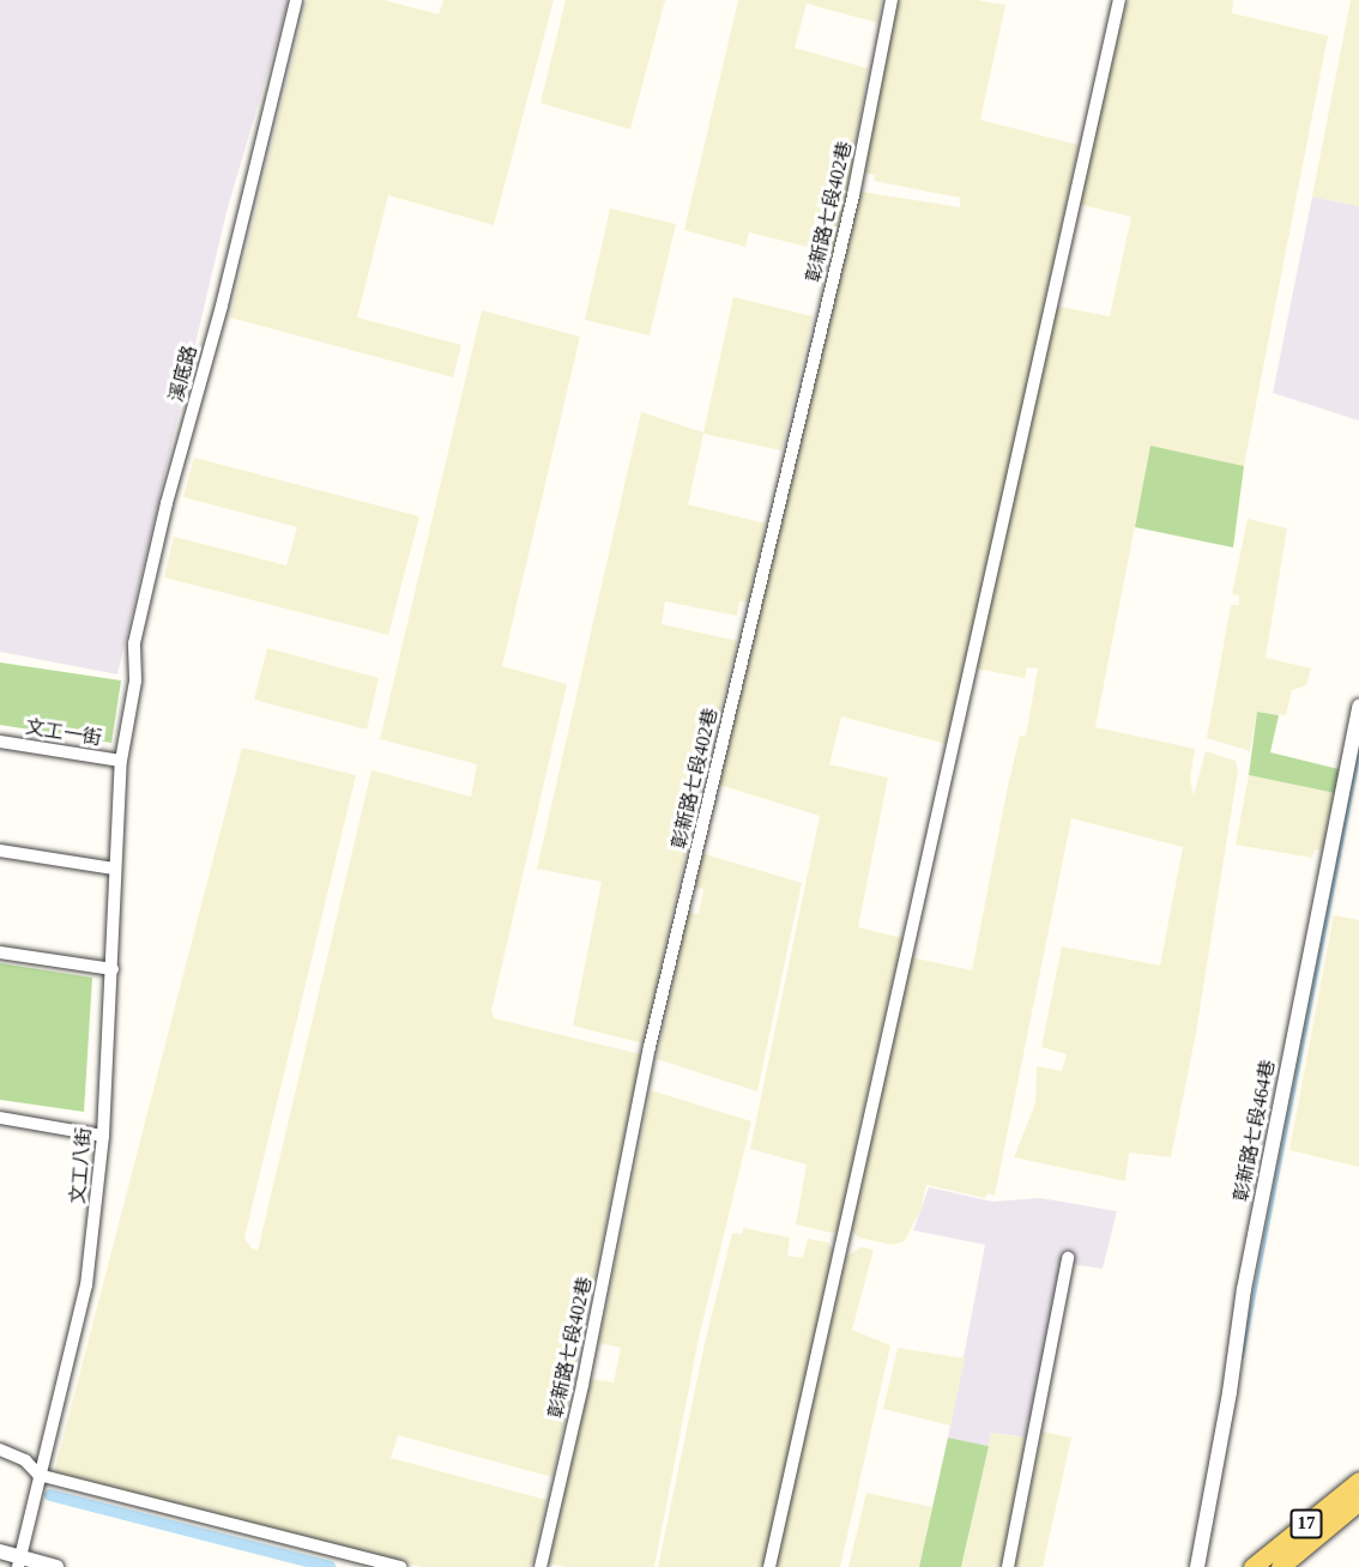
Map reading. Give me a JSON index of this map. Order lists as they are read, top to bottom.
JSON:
{
  "streets": {
    "main road": ["17"],
    "street": [
      "彰新路七段402巷",
      "溪底路",
      "文工一街",
      "彰新路七段464巷",
      "文工八街"
    ]
  },
  "crossings": [
    ["溪底路", "文工一街"],
    ["溪底路", "文工八街"],
    ["文工一街", "文工八街"]
  ]
}
